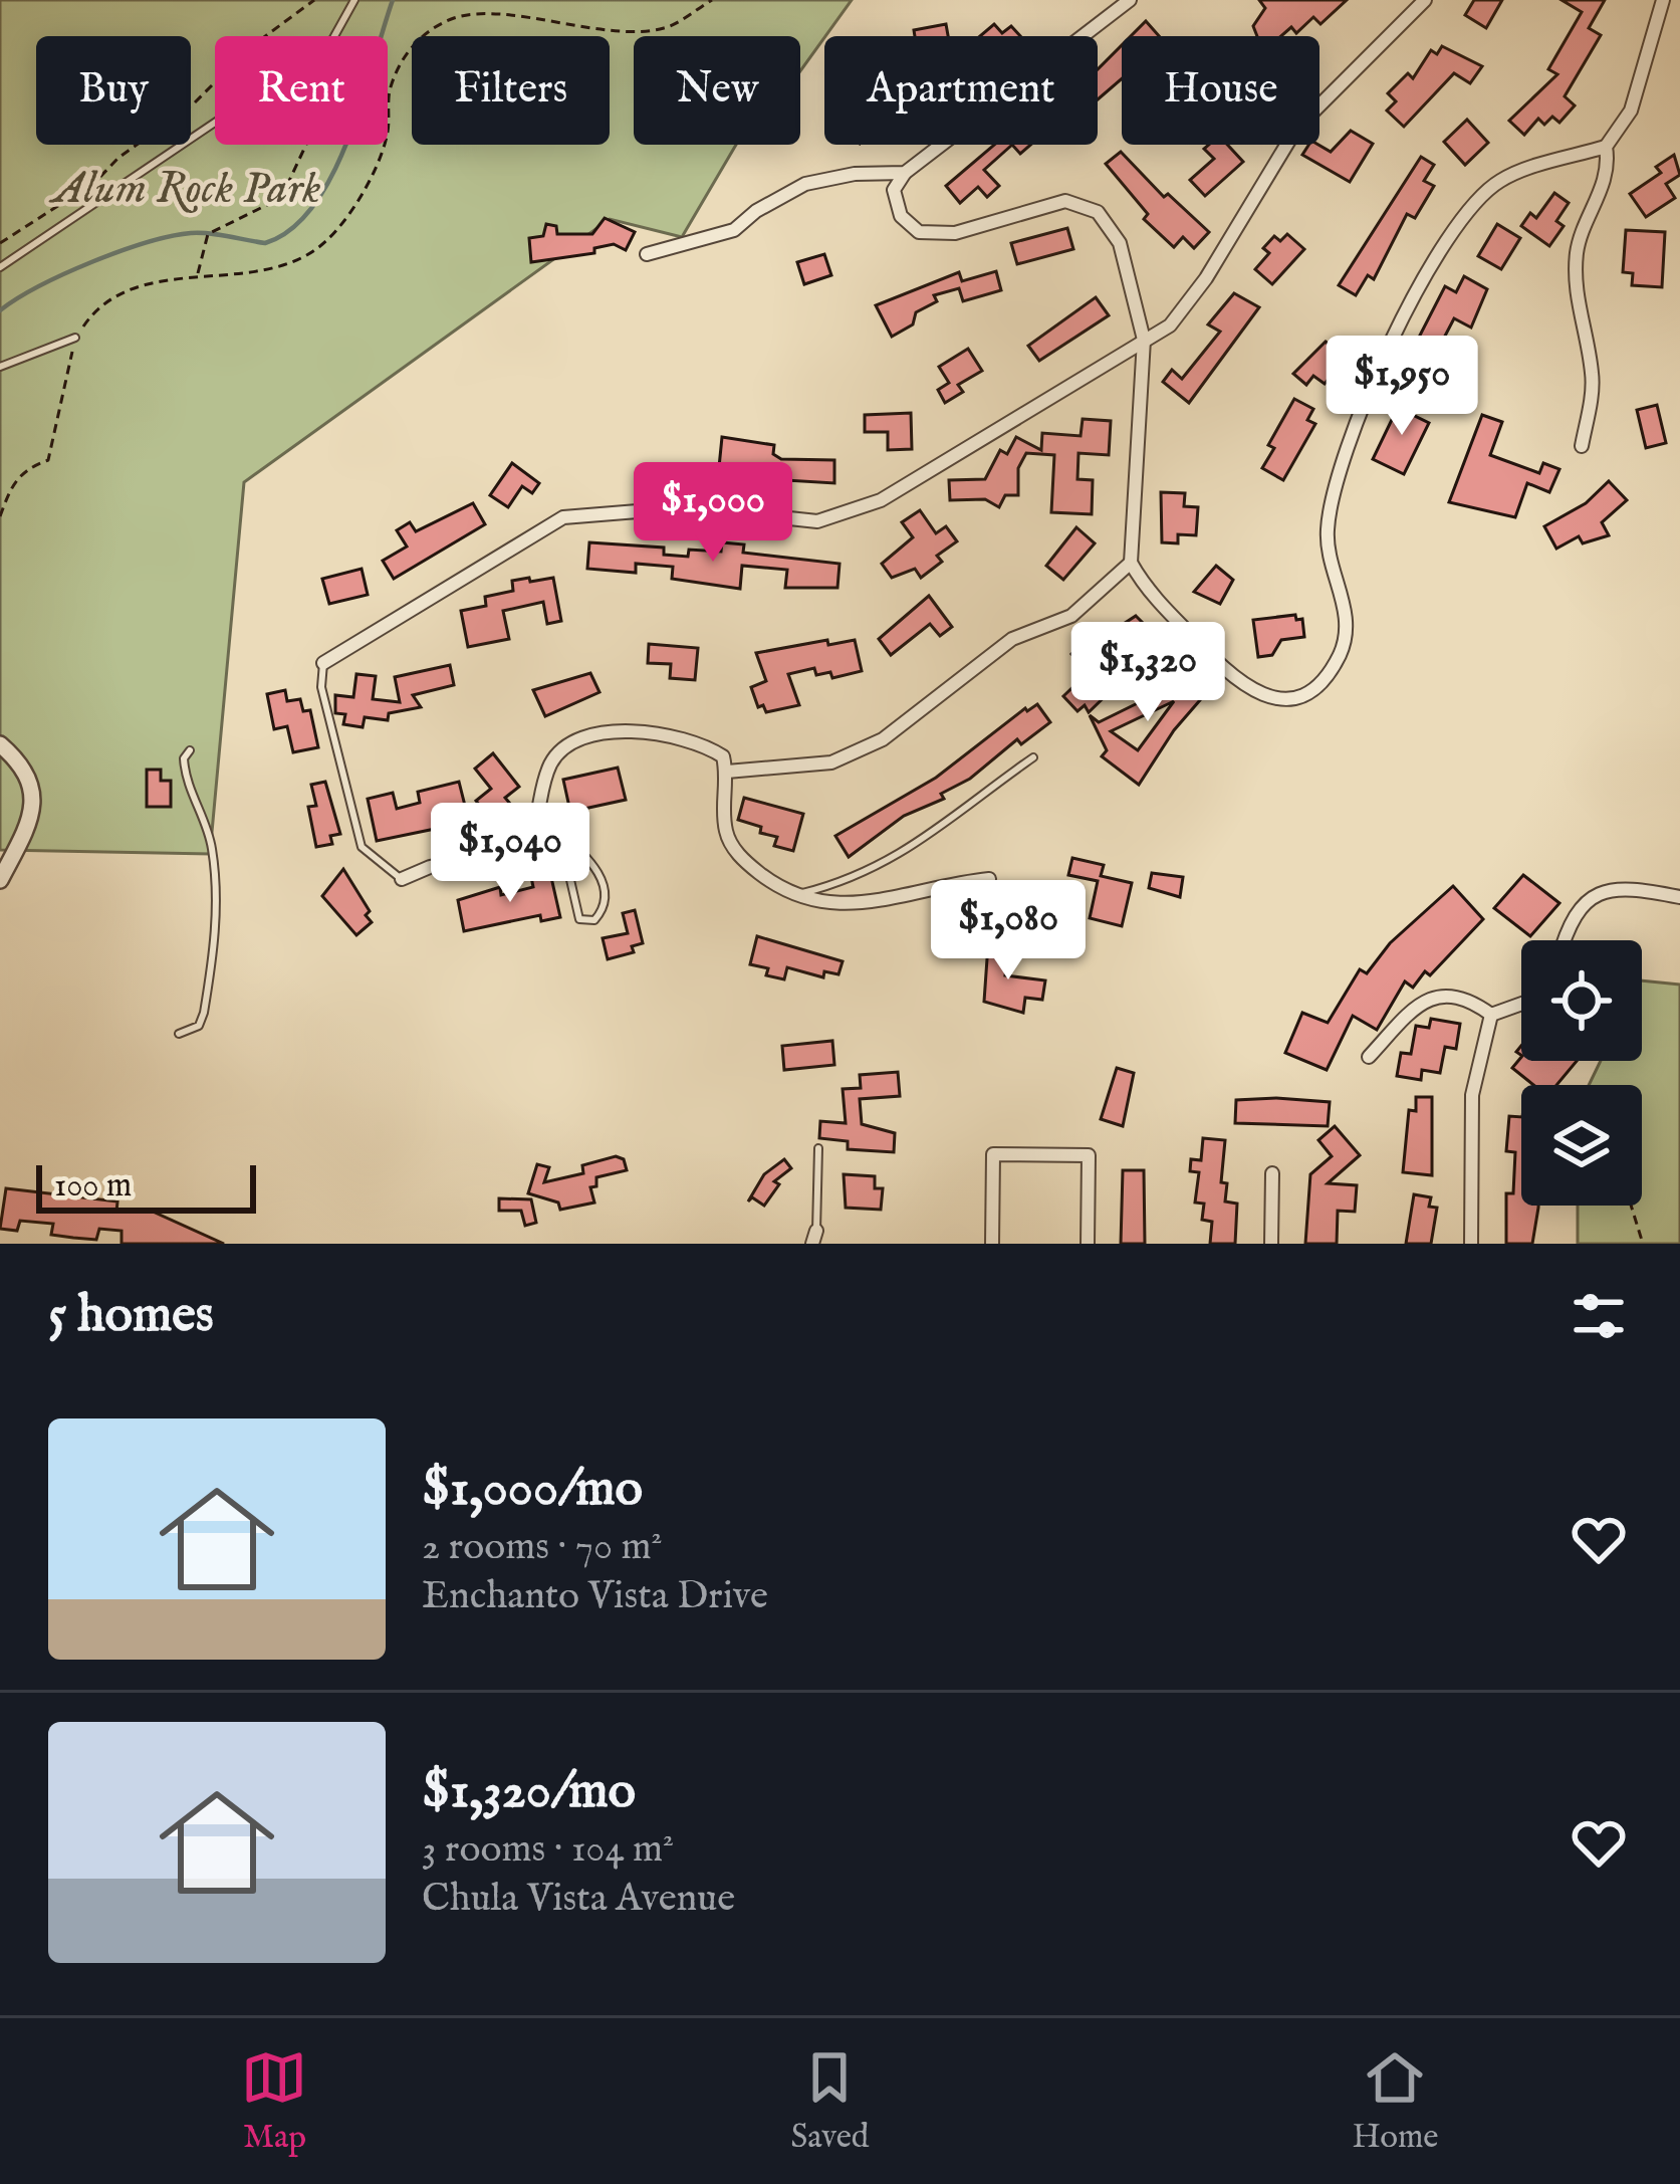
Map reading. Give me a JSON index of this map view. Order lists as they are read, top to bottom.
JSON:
{
  "parks": ["Alum Rock Park"],
  "scale_bar": "100 m",
  "page": {
    "chip": [
      "Buy",
      "Rent",
      "Filters",
      "New",
      "Apartment",
      "House"
    ],
    "price": [
      "$1,950",
      "$1,000",
      "$1,320",
      "$1,040",
      "$1,080"
    ],
    "scale": "100 m",
    "heading": "5 homes",
    "list": [
      {
        "name": "$1,000/mo",
        "note": "2 rooms · 70 m² · Enchanto Vista Drive"
      },
      {
        "name": "$1,320/mo",
        "note": "3 rooms · 104 m² · Chula Vista Avenue"
      }
    ],
    "tabs": ["Map", "Saved", "Home"]
  }
}
